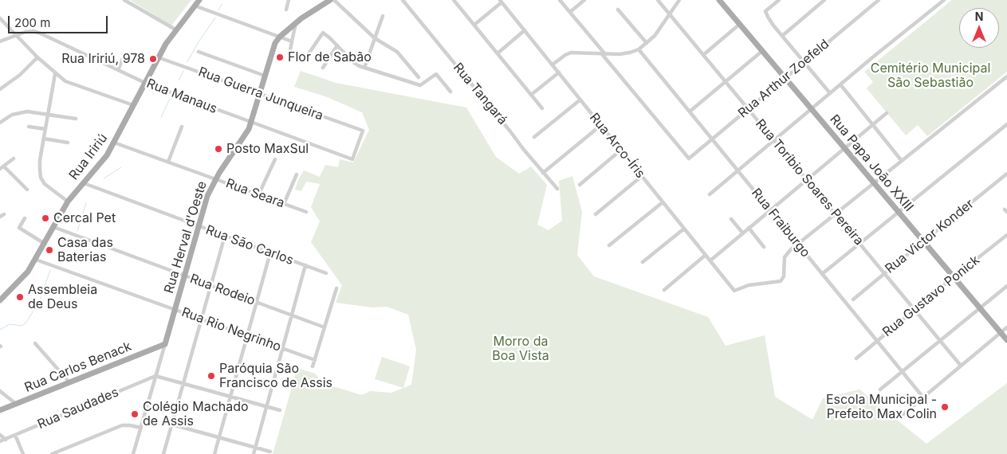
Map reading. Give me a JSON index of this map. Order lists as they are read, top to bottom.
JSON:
{
  "streets": {
    "main road": [
      "Rua Iririú",
      "Rua Papa João XXIII",
      "Rua Herval d'Oeste",
      "Rua Carlos Benack"
    ],
    "street": [
      "Rua Arthur Zoefeld",
      "Rua Guerra Junqueira",
      "Rua Tangará",
      "Rua Manaus",
      "Rua Arco-Íris",
      "Rua Toríbio Soares Pereira",
      "Rua Seara",
      "Rua Fraiburgo",
      "Rua Victor Konder",
      "Rua São Carlos",
      "Rua Rodeio",
      "Rua Gustavo Ponick",
      "Rua Rio Negrinho",
      "Rua Saudades"
    ]
  },
  "crossings": [
    ["Rua Arthur Zoefeld", "Rua Papa João XXIII"],
    ["Rua Arthur Zoefeld", "Rua Toríbio Soares Pereira"],
    ["Rua Arthur Zoefeld", "Rua Fraiburgo"],
    ["Rua Guerra Junqueira", "Rua Manaus"],
    ["Rua Guerra Junqueira", "Rua Iririú"],
    ["Rua Guerra Junqueira", "Rua Herval d'Oeste"],
    ["Rua Manaus", "Rua Iririú"],
    ["Rua Manaus", "Rua Herval d'Oeste"],
    ["Rua Arco-Íris", "Rua Fraiburgo"],
    ["Rua Iririú", "Rua Seara"],
    ["Rua Iririú", "Rua São Carlos"],
    ["Rua Iririú", "Rua Rodeio"],
    ["Rua Iririú", "Rua Rio Negrinho"],
    ["Rua Papa João XXIII", "Rua Victor Konder"],
    ["Rua Papa João XXIII", "Rua Gustavo Ponick"],
    ["Rua Toríbio Soares Pereira", "Rua Victor Konder"],
    ["Rua Toríbio Soares Pereira", "Rua Gustavo Ponick"],
    ["Rua Seara", "Rua Herval d'Oeste"],
    ["Rua Fraiburgo", "Rua Gustavo Ponick"],
    ["Rua Herval d'Oeste", "Rua São Carlos"],
    ["Rua Herval d'Oeste", "Rua Rodeio"],
    ["Rua Herval d'Oeste", "Rua Rio Negrinho"],
    ["Rua Herval d'Oeste", "Rua Carlos Benack"],
    ["Rua Herval d'Oeste", "Rua Saudades"]
  ],
  "parks": ["Cemitério Municipal São Sebastião", "Morro da Boa Vista"],
  "places": [
    "Flor de Sabão",
    "Rua Iririú, 978",
    "Posto MaxSul",
    "Cercal Pet",
    "Casa das Baterias",
    "Assembleia de Deus",
    "Paróquia São Francisco de Assis",
    "Escola Municipal - Prefeito Max Colin",
    "Colégio Machado de Assis"
  ],
  "scale_bar": "200 m",
  "north": "top"
}
